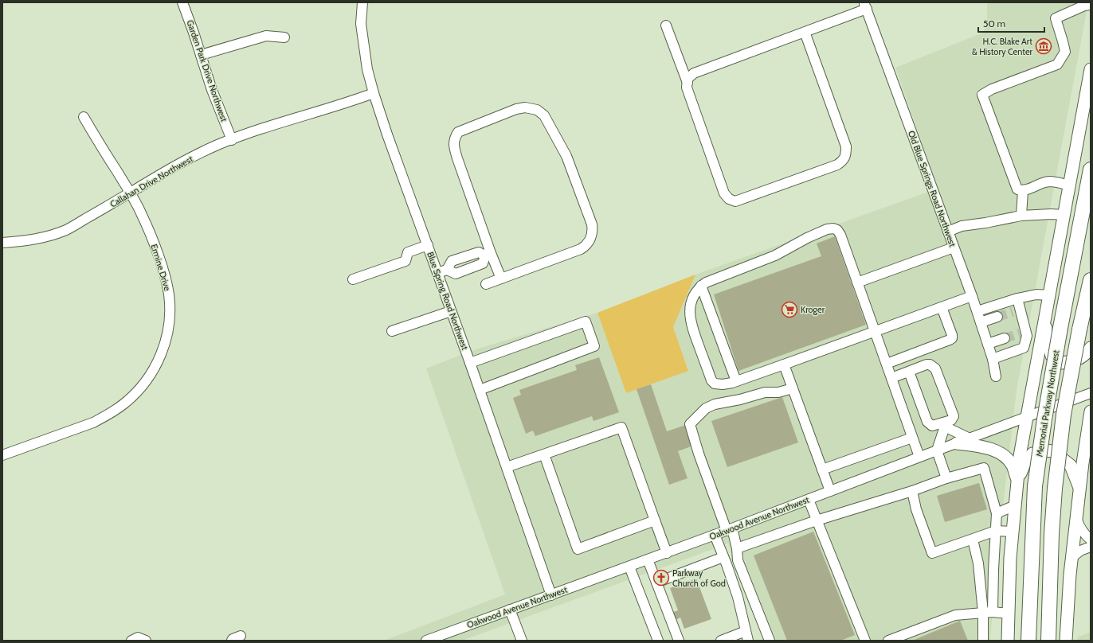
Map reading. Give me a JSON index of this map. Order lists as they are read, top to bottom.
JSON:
{
  "streets": {
    "highway": ["Memorial Parkway Northwest"],
    "street": [
      "Garden Park Drive Northwest",
      "Callahan Drive Northwest",
      "Old Blue Springs Road Northwest",
      "Ermine Drive",
      "Blue Spring Road Northwest",
      "Oakwood Avenue Northwest"
    ]
  },
  "crossings": [
    ["Garden Park Drive Northwest", "Callahan Drive Northwest"],
    ["Callahan Drive Northwest", "Ermine Drive"],
    ["Callahan Drive Northwest", "Blue Spring Road Northwest"],
    ["Blue Spring Road Northwest", "Oakwood Avenue Northwest"]
  ],
  "places": {
    "museum": ["H.C. Blake Art & History Center"],
    "supermarket": ["Kroger"],
    "church": ["Parkway Church of God"]
  },
  "scale_bar": "50 m"
}
